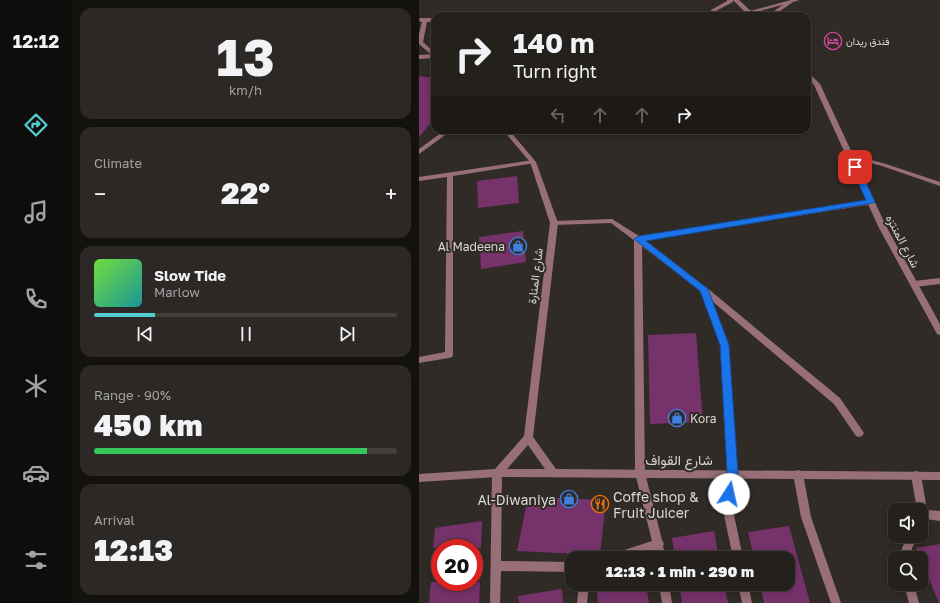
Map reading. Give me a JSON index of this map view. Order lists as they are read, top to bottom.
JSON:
{
  "streets": {
    "street": ["شارع المنتزه", "شارع المنارة", "شارع القواف"]
  },
  "places": {
    "hotel": ["فندق ريدان"],
    "shop": ["Al Madeena", "Kora", "Al-Diwaniya"],
    "restaurant": ["Coffe shop & Fruit Juicer"]
  },
  "page": {
    "tabs": "12:12",
    "tile": [
      ["13", "km/h"],
      "Climate",
      ["Range · 90%", "450 km"],
      ["Arrival", "12:13"]
    ],
    "turn": ["140 m", "Turn right"],
    "heat": ["−", "22°", "+"],
    "song": ["Slow Tide", "Marlow"],
    "limit": "20",
    "trip": "12:13 · 1 min · 290 m"
  }
}
